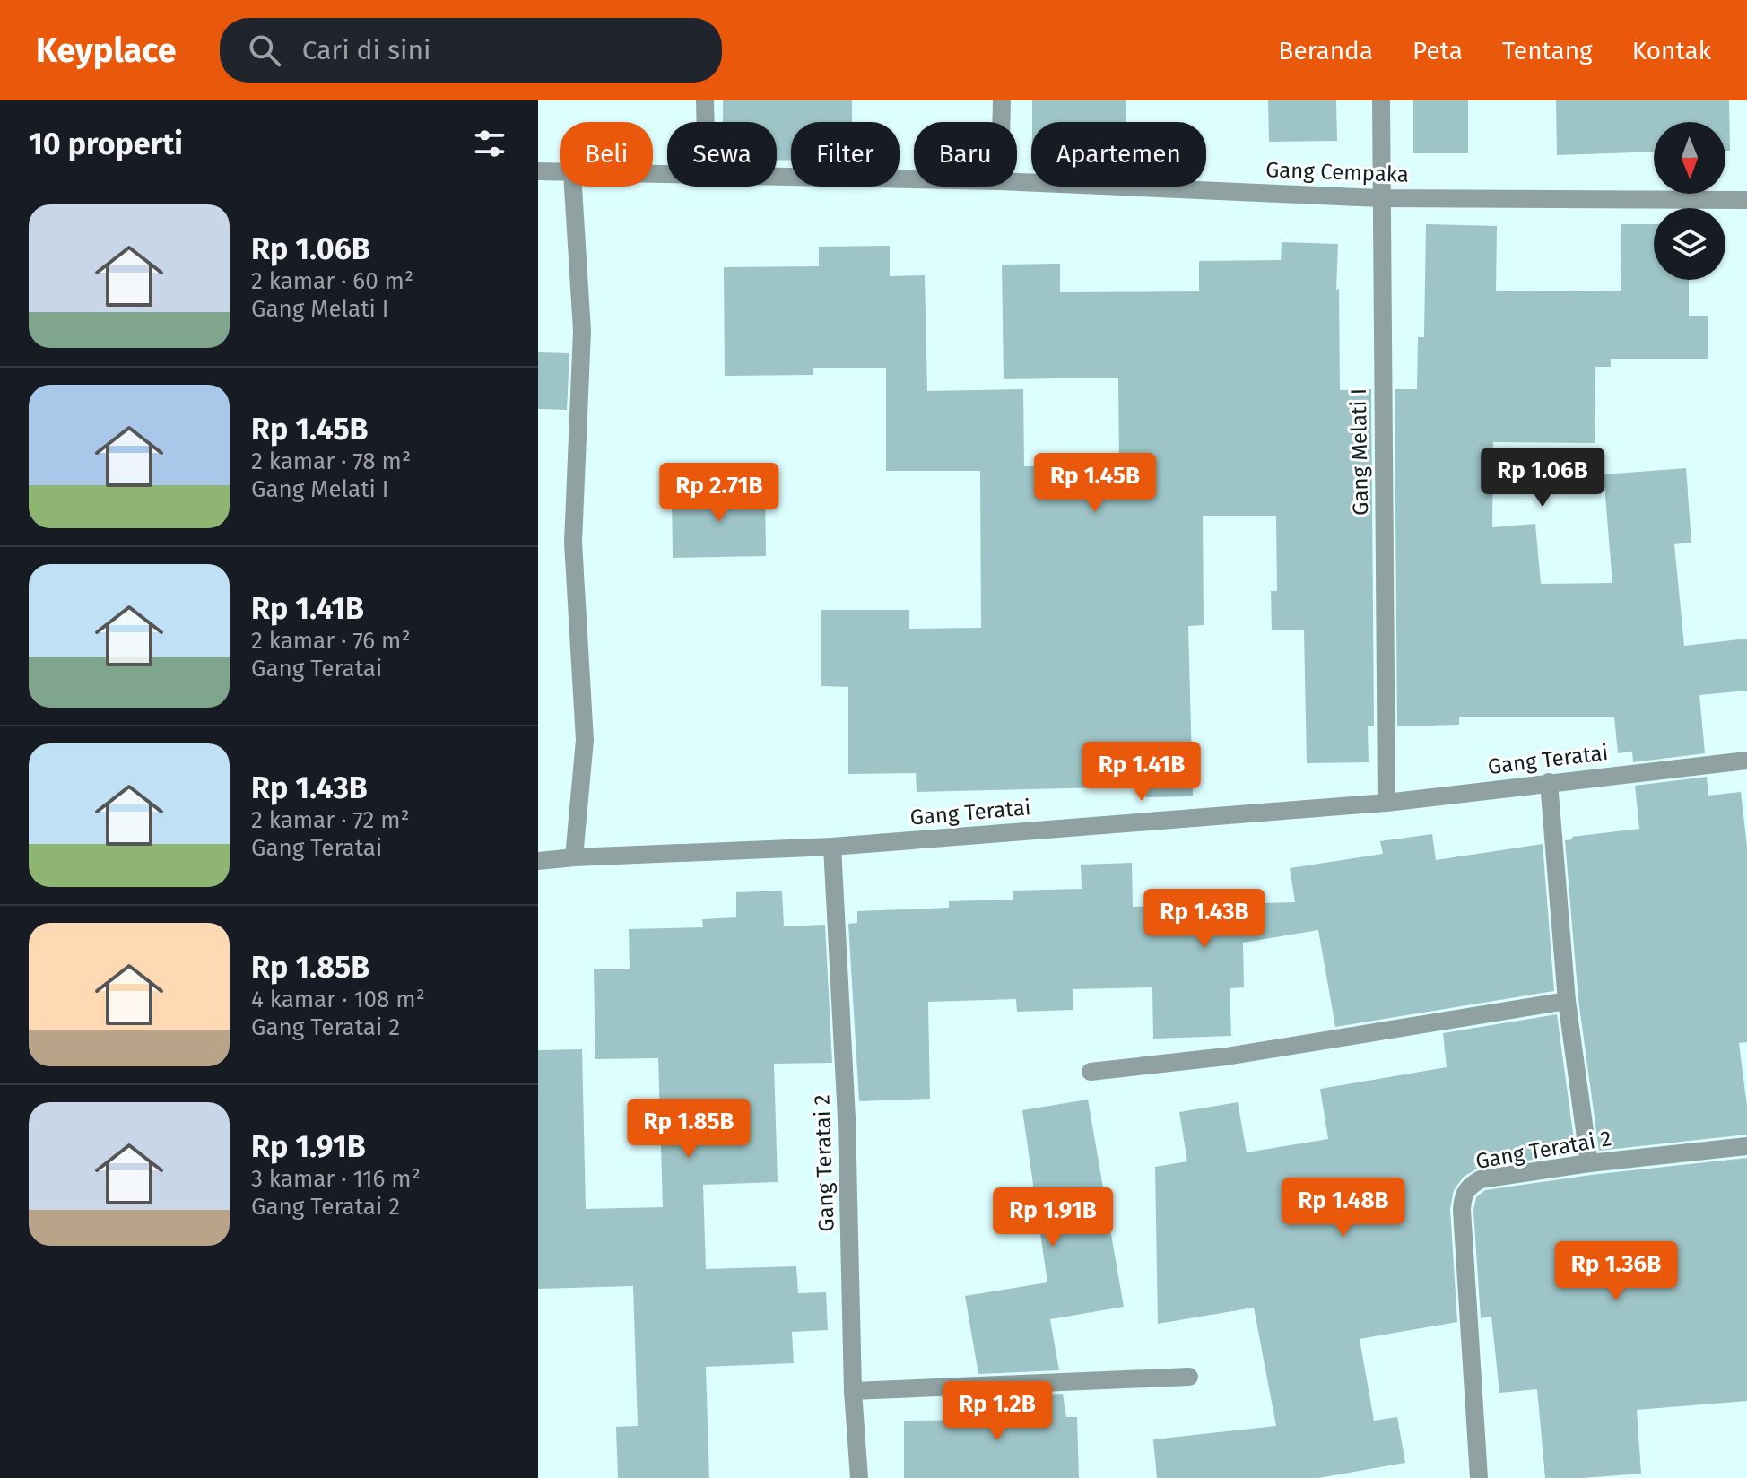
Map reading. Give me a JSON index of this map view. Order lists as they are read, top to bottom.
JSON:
{
  "streets": {
    "street": [
      "Gang Cempaka",
      "Gang Melati I",
      "Gang Teratai",
      "Gang Teratai 2"
    ]
  },
  "crossings": [
    ["Gang Cempaka", "Gang Melati I"],
    ["Gang Melati I", "Gang Teratai"],
    ["Gang Teratai", "Gang Teratai 2"]
  ],
  "north": "bottom",
  "page": {
    "header": "Keyplace",
    "search": "Cari di sini",
    "nav": [
      "Beranda",
      "Peta",
      "Tentang",
      "Kontak"
    ],
    "heading": "10 properti",
    "chip": [
      "Beli",
      "Sewa",
      "Filter",
      "Baru",
      "Apartemen"
    ],
    "list": [
      {
        "name": "Rp 1.06B",
        "note": "2 kamar · 60 m² · Gang Melati I"
      },
      {
        "name": "Rp 1.45B",
        "note": "2 kamar · 78 m² · Gang Melati I"
      },
      {
        "name": "Rp 1.41B",
        "note": "2 kamar · 76 m² · Gang Teratai"
      },
      {
        "name": "Rp 1.43B",
        "note": "2 kamar · 72 m² · Gang Teratai"
      },
      {
        "name": "Rp 1.85B",
        "note": "4 kamar · 108 m² · Gang Teratai 2"
      },
      {
        "name": "Rp 1.91B",
        "note": "3 kamar · 116 m² · Gang Teratai 2"
      }
    ],
    "price": [
      "Rp 1.06B",
      "Rp 1.45B",
      "Rp 2.71B",
      "Rp 1.41B",
      "Rp 1.43B",
      "Rp 1.85B",
      "Rp 1.48B",
      "Rp 1.91B",
      "Rp 1.36B",
      "Rp 1.2B"
    ]
  }
}
